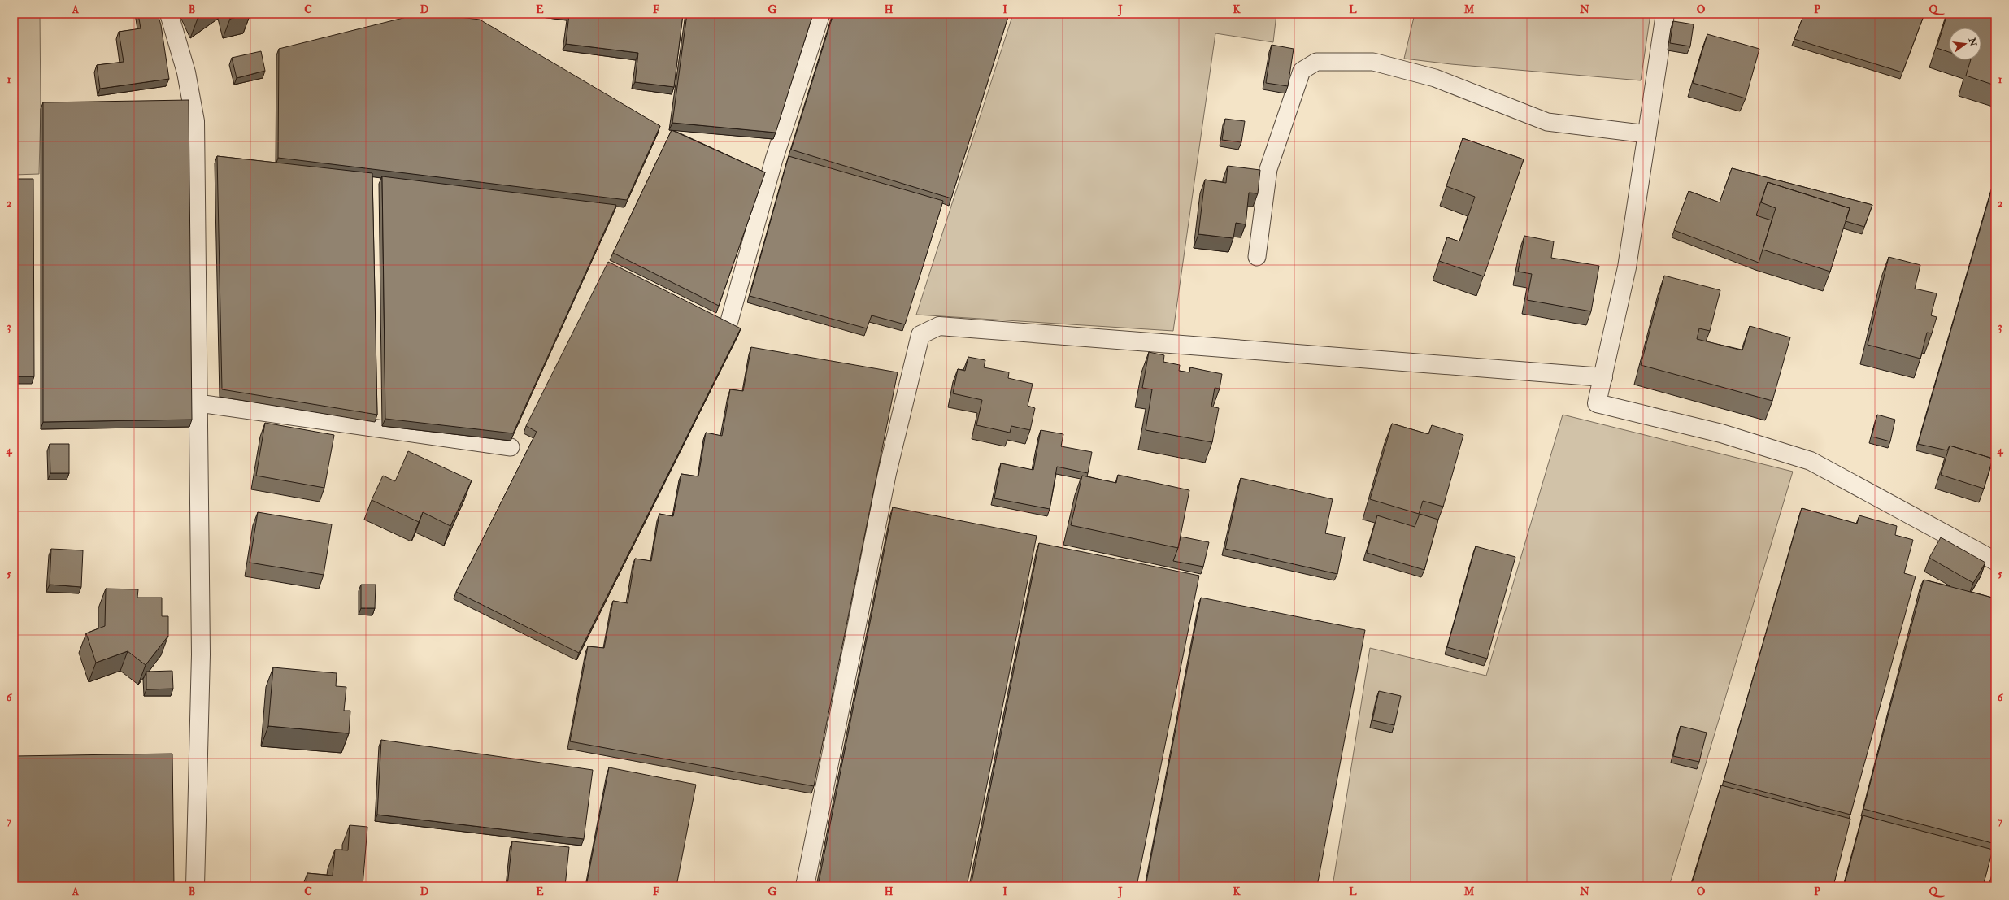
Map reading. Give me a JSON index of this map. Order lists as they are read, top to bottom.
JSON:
{
  "north": "right",
  "grid": {
    "columns": [
      "A",
      "B",
      "C",
      "D",
      "E",
      "F",
      "G",
      "H",
      "I",
      "J",
      "K",
      "L",
      "M",
      "N",
      "O",
      "P",
      "Q"
    ],
    "rows": [
      "1",
      "2",
      "3",
      "4",
      "5",
      "6",
      "7"
    ]
  }
}
